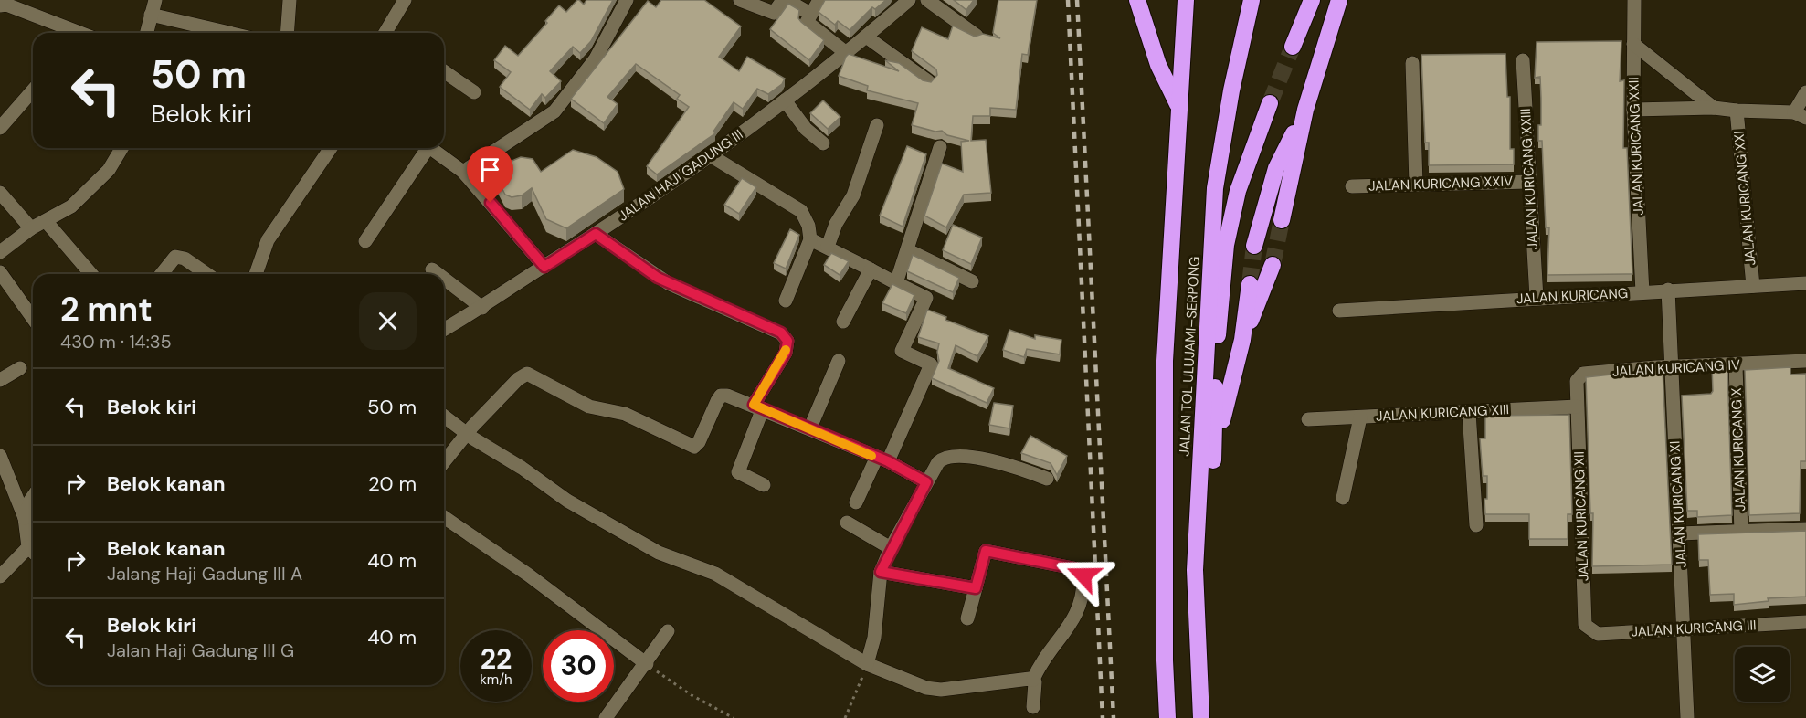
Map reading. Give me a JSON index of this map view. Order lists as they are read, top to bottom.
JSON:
{
  "streets": {
    "highway": ["JALAN TOL ULUJAMI–SERPONG"],
    "street": [
      "JALAN KURICANG XXII",
      "JALAN HAJI GADUNG III",
      "JALAN KURICANG XXIII",
      "JALAN KURICANG XXIV",
      "JALAN KURICANG XXI",
      "JALAN KURICANG",
      "JALAN KURICANG IV",
      "JALAN KURICANG XIII",
      "JALAN KURICANG X",
      "JALAN KURICANG XI",
      "JALAN KURICANG XII",
      "JALAN KURICANG III"
    ]
  },
  "crossings": [
    ["JALAN KURICANG XXII", "JALAN KURICANG"],
    ["JALAN KURICANG XXIII", "JALAN KURICANG XXIV"],
    ["JALAN KURICANG XXIII", "JALAN KURICANG"],
    ["JALAN KURICANG XXI", "JALAN KURICANG"],
    ["JALAN KURICANG", "JALAN KURICANG XI"],
    ["JALAN KURICANG IV", "JALAN KURICANG XIII"],
    ["JALAN KURICANG IV", "JALAN KURICANG X"],
    ["JALAN KURICANG IV", "JALAN KURICANG XI"],
    ["JALAN KURICANG IV", "JALAN KURICANG XII"],
    ["JALAN KURICANG XIII", "JALAN KURICANG XII"],
    ["JALAN KURICANG XI", "JALAN KURICANG III"],
    ["JALAN KURICANG XII", "JALAN KURICANG III"]
  ],
  "page": {
    "turn": ["50 m", "Belok kiri"],
    "heading": ["2 mnt", "430 m · 14:35"],
    "list": [
      {
        "name": "Belok kiri",
        "value": "50 m"
      },
      {
        "name": "Belok kanan",
        "value": "20 m"
      },
      {
        "name": "Belok kanan",
        "note": "Jalang Haji Gadung III A",
        "value": "40 m"
      },
      {
        "name": "Belok kiri",
        "note": "Jalan Haji Gadung III G",
        "value": "40 m"
      }
    ],
    "speed": "22 km/h",
    "limit": "30"
  }
}
